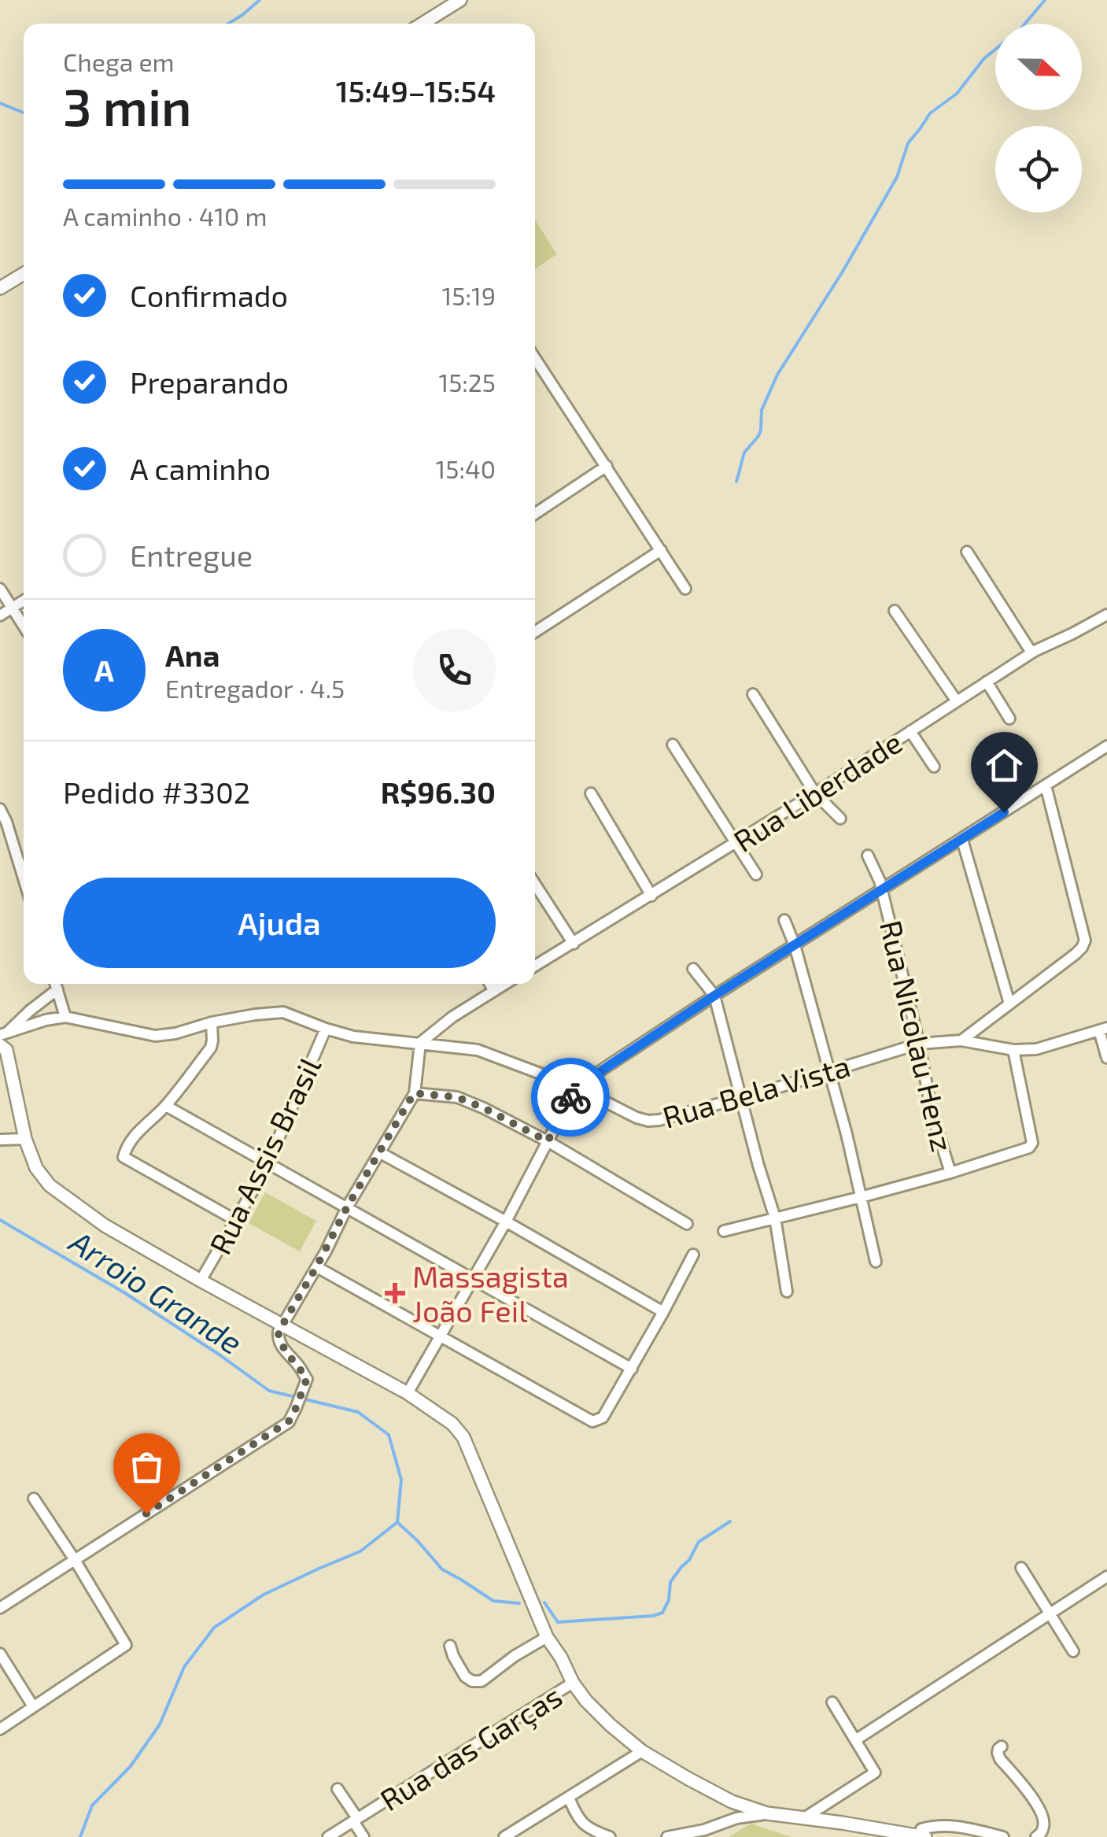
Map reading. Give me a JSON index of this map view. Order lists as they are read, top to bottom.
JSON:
{
  "streets": {
    "street": [
      "Rua Liberdade",
      "Rua Nicolau Henz",
      "Rua Bela Vista",
      "Rua Assis Brasil",
      "Rua das Garças"
    ]
  },
  "crossings": [
    ["Rua Nicolau Henz", "Rua Bela Vista"],
    ["Rua Bela Vista", "Rua Assis Brasil"]
  ],
  "water": ["Arroio Grande"],
  "places": {
    "health": ["Massagista João Feil"]
  },
  "north": "right",
  "page": {
    "heading": ["3 min", "Chega em", "15:49–15:54"],
    "panel": [
      "Ana",
      "Entregador · 4.5",
      "Pedido #3302",
      "R$96.30"
    ],
    "bar": "A caminho · 410 m",
    "list": [
      ["Confirmado", "15:19"],
      ["Preparando", "15:25"],
      ["A caminho", "15:40"],
      "Entregue"
    ],
    "round": "A",
    "buttons": "Ajuda"
  }
}
